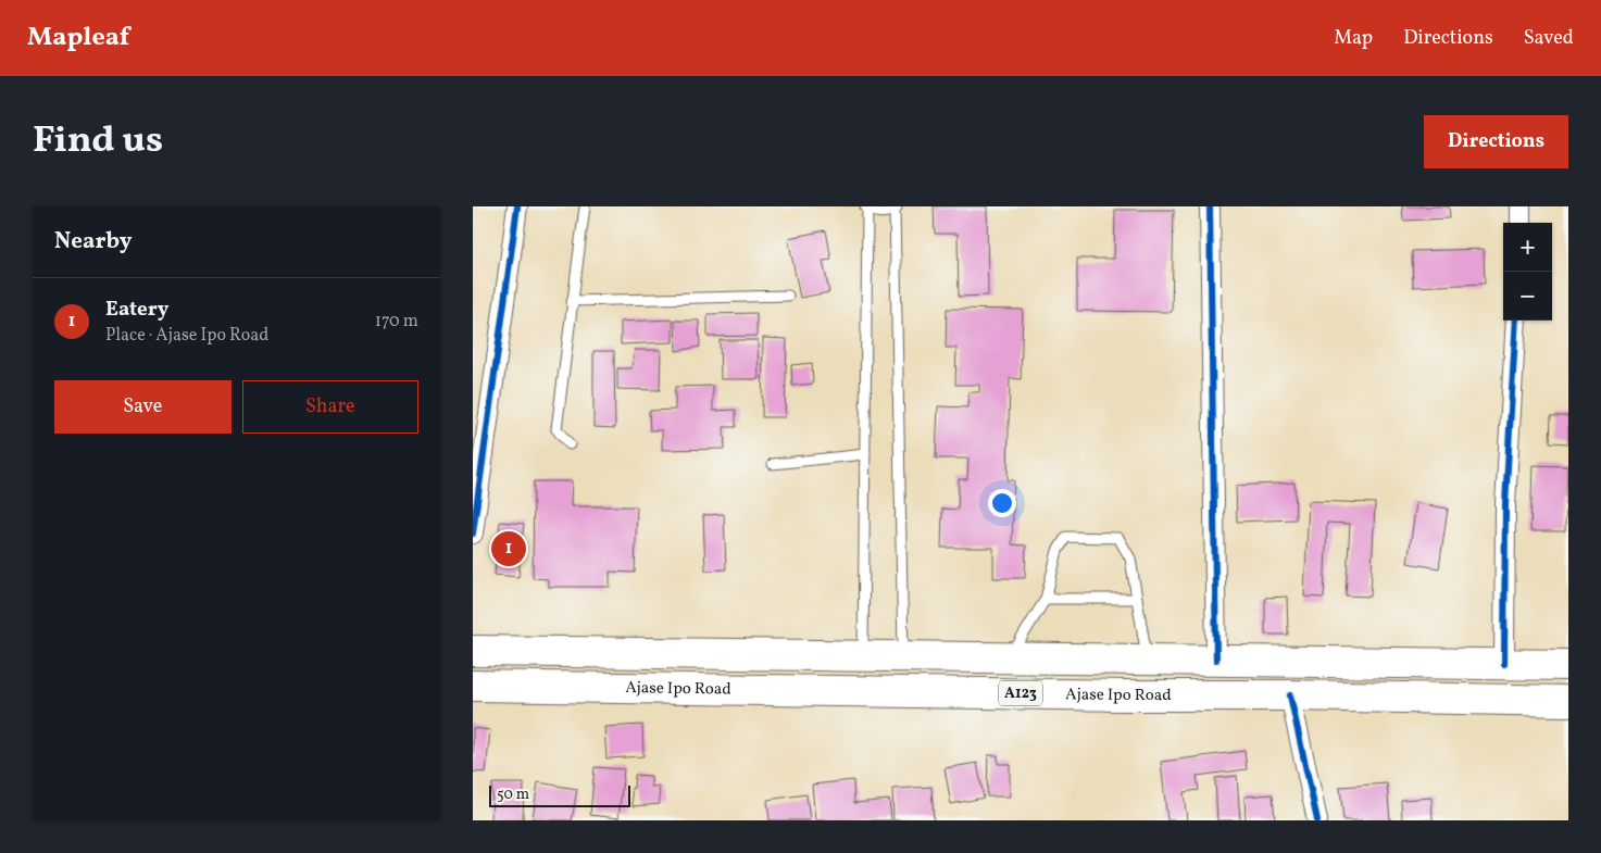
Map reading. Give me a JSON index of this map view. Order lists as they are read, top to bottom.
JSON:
{
  "streets": {
    "highway": ["Ajase Ipo Road", "A123"]
  },
  "scale_bar": "50 m",
  "page": {
    "header": "Mapleaf",
    "nav": ["Map", "Directions", "Saved"],
    "title": "Find us",
    "buttons": [
      "Directions",
      ["Save", "Share"]
    ],
    "heading": "Nearby",
    "map_buttons": ["+", "−"],
    "list": [
      {
        "mark": "1",
        "name": "Eatery",
        "note": "Place · Ajase Ipo Road",
        "value": "170 m"
      }
    ],
    "pins": "1",
    "scale": "50 m"
  }
}
